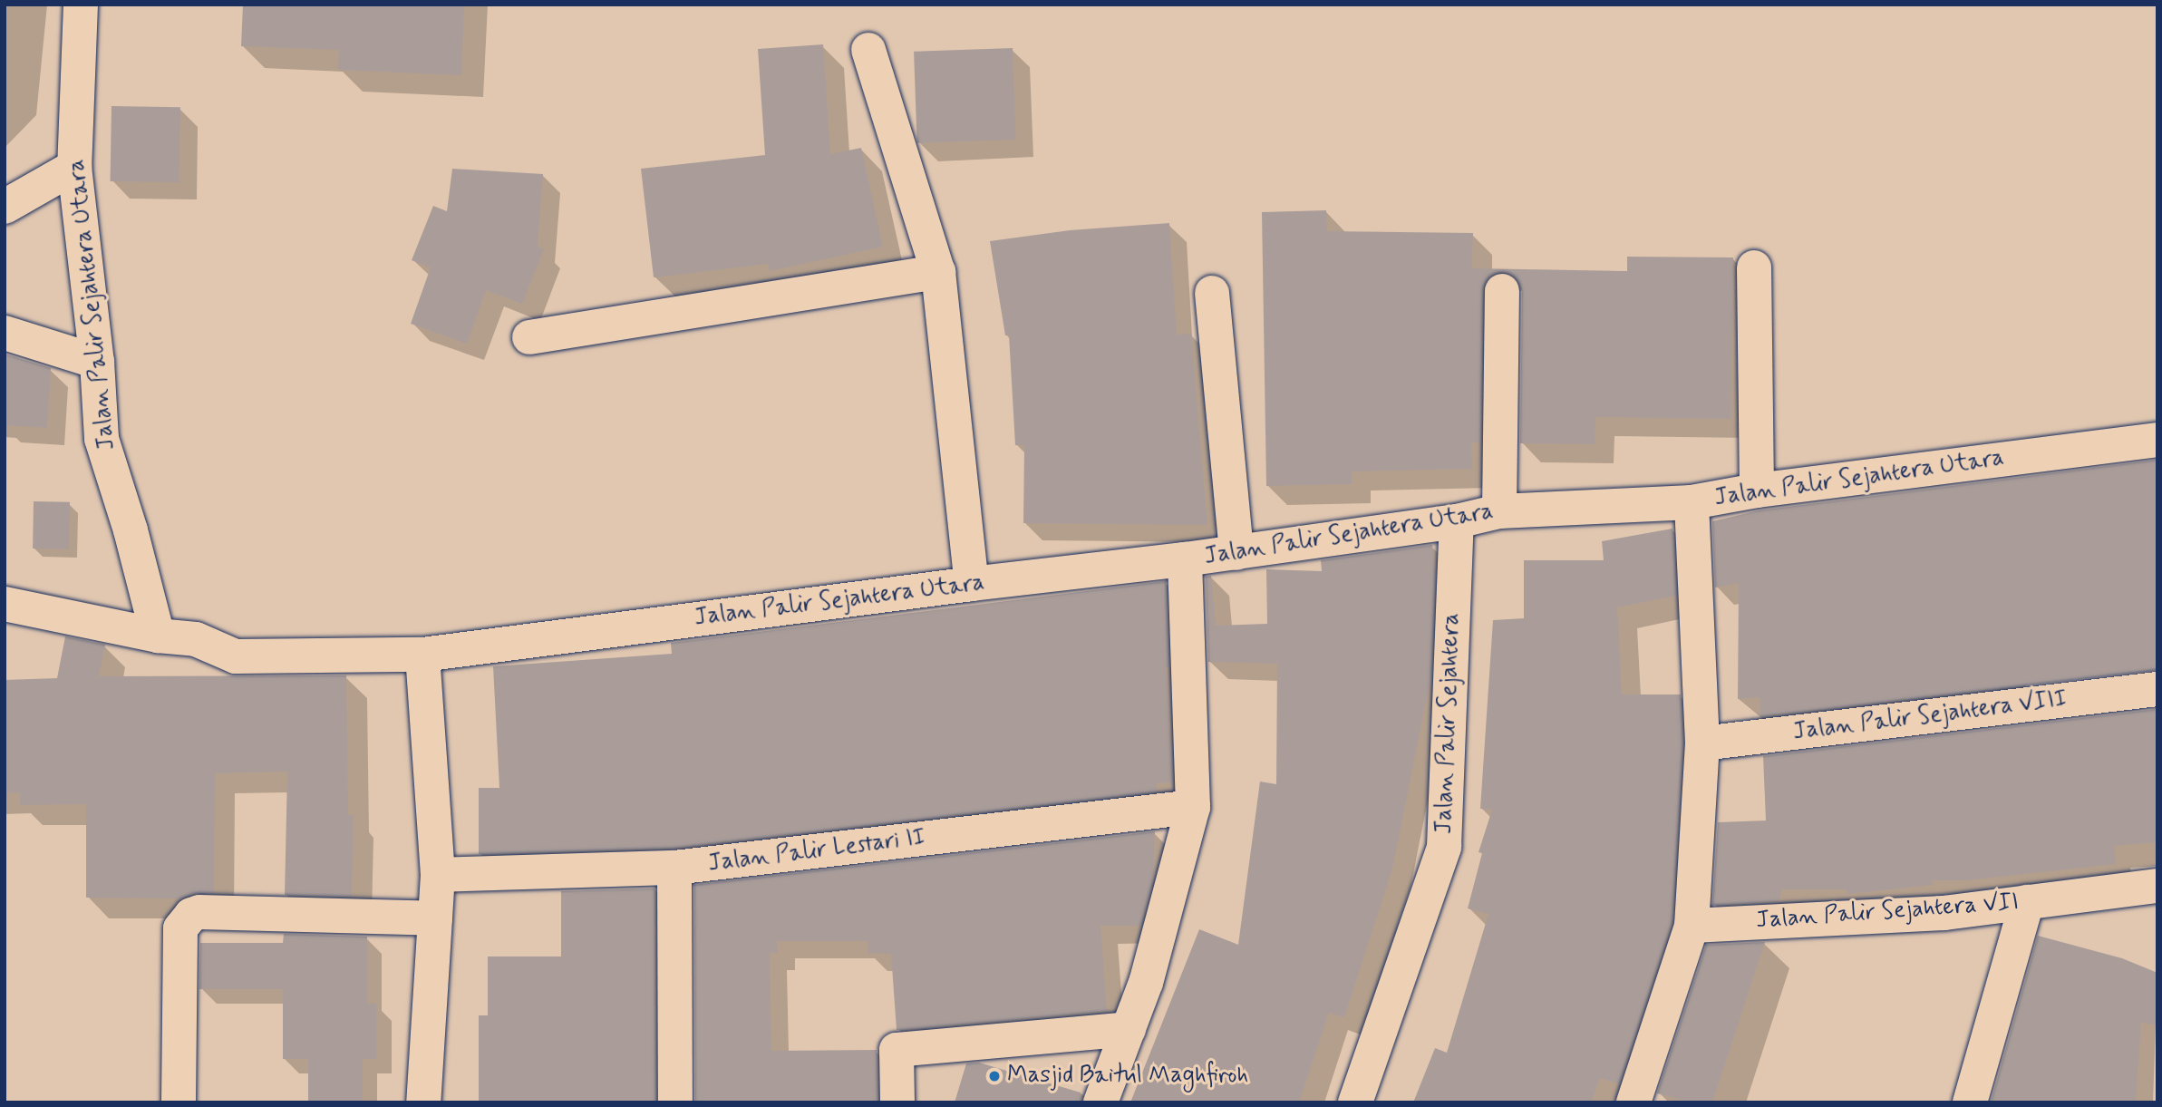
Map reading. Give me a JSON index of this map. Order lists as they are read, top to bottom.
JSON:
{
  "streets": {
    "street": [
      "Jalan Palir Sejahtera Utara",
      "Jalan Palir Sejahtera VIII",
      "Jalan Palir Sejahtera",
      "Jalan Palir Lestari II",
      "Jalan Palir Sejahtera VII"
    ]
  },
  "crossings": [
    ["Jalan Palir Sejahtera Utara", "Jalan Palir Sejahtera"]
  ],
  "places": ["Masjid Baitul Maghfiroh"]
}
